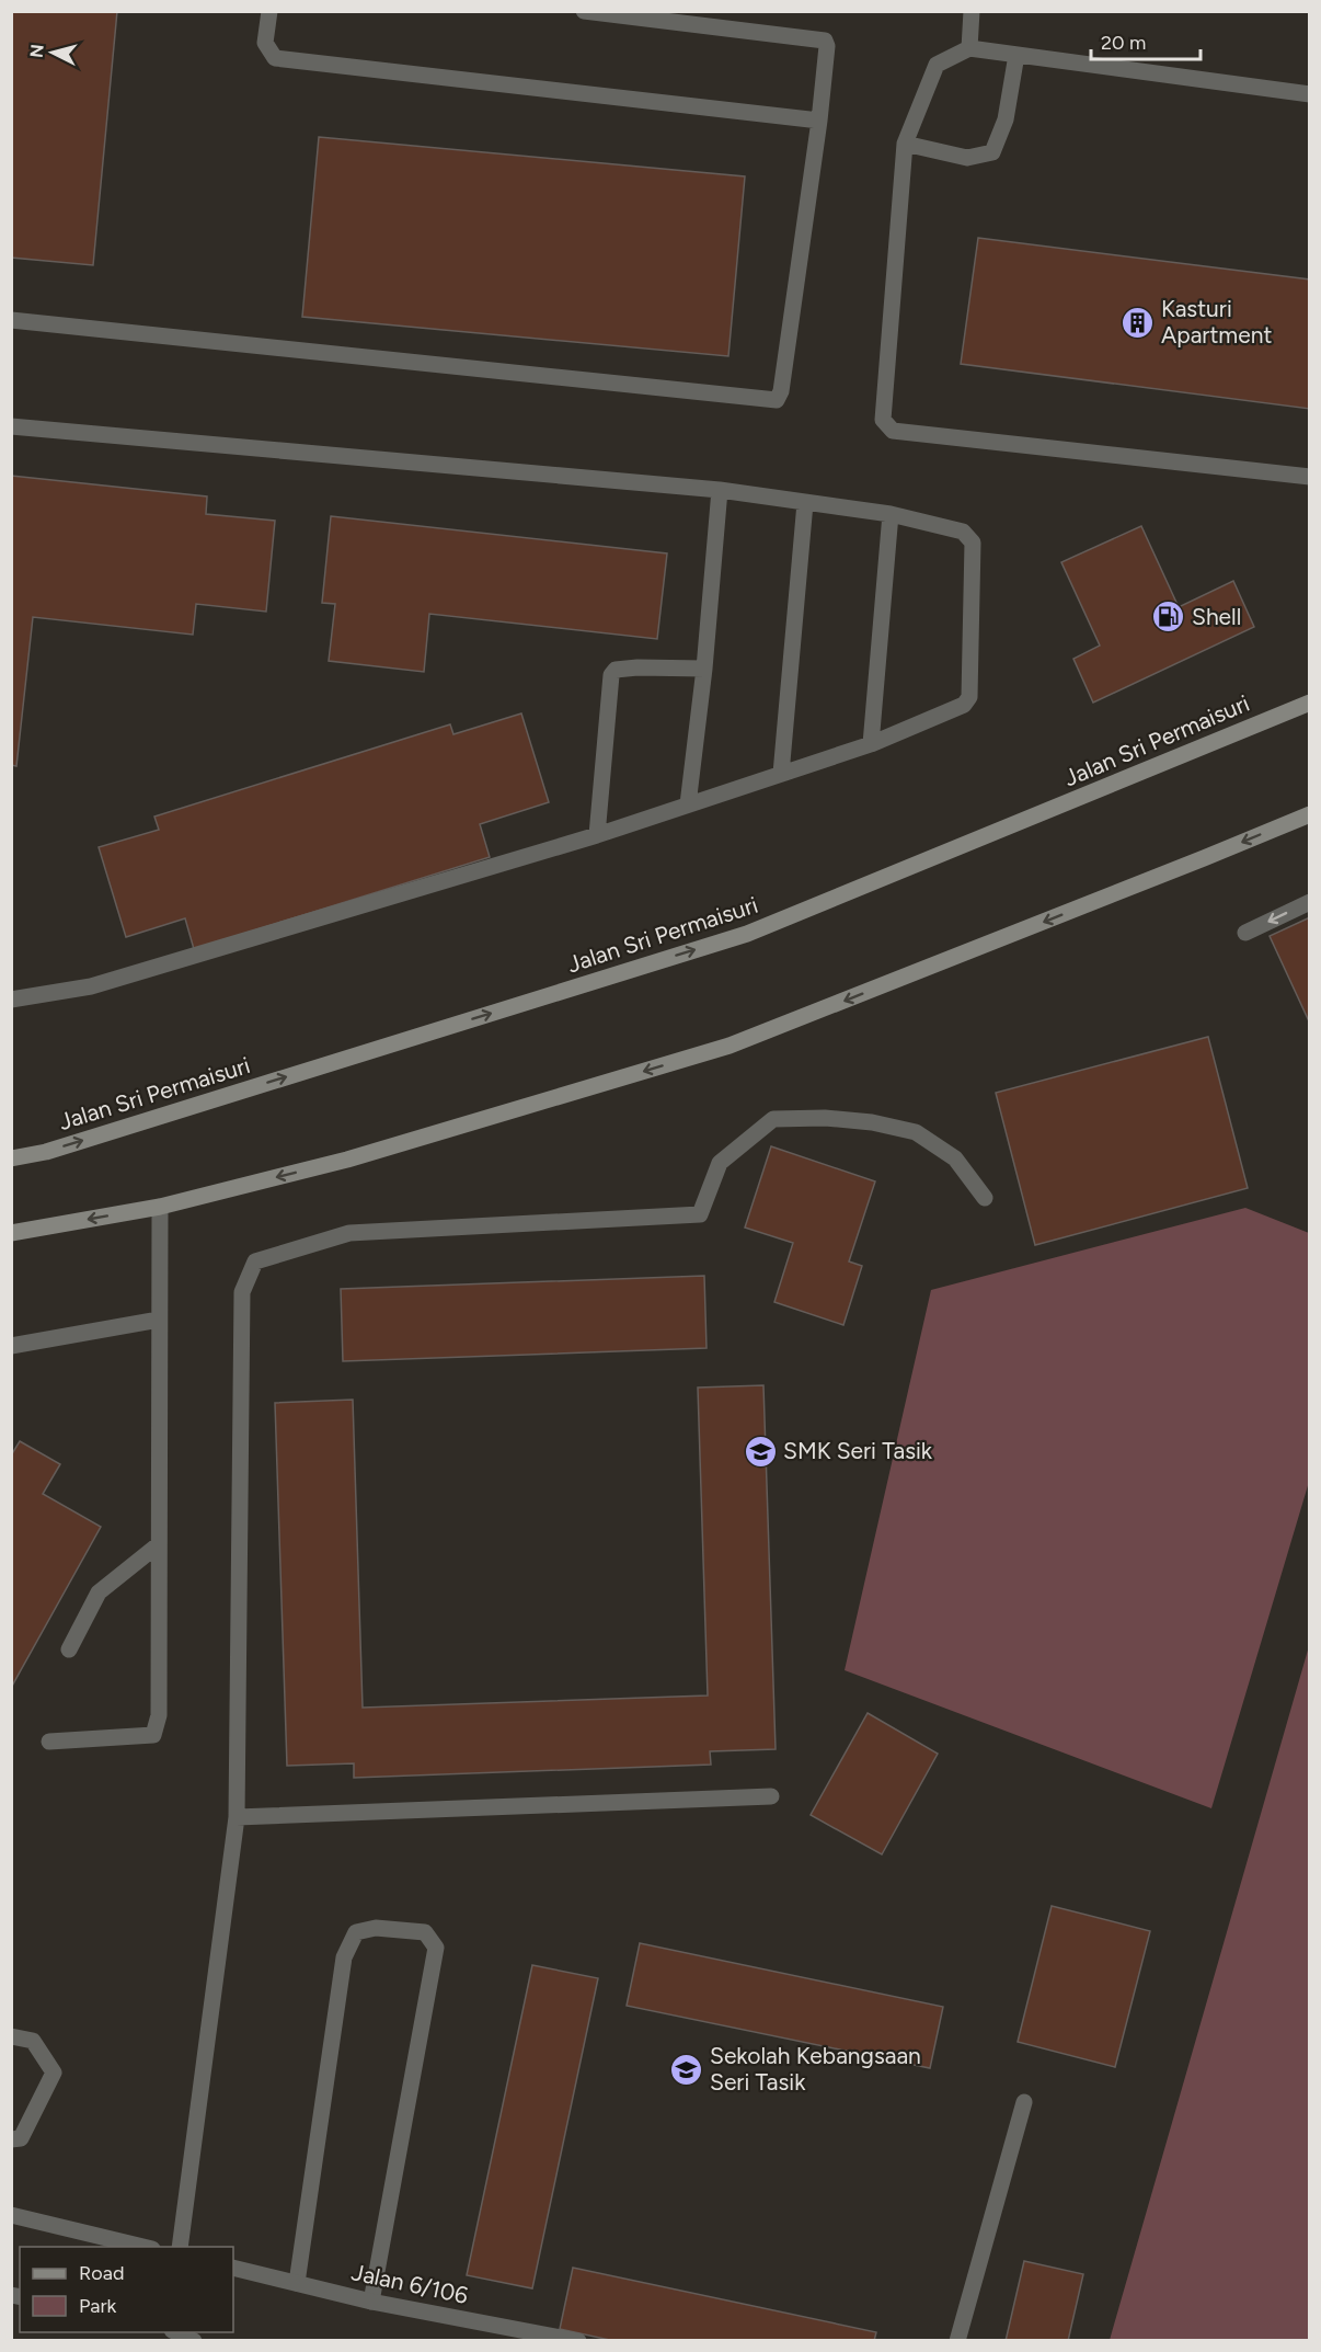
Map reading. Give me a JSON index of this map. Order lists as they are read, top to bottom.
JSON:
{
  "streets": {
    "main road": ["Jalan Sri Permaisuri"],
    "street": ["Jalan 6/106"]
  },
  "places": {
    "building": ["Kasturi Apartment"],
    "fuel station": ["Shell"],
    "school or university": ["SMK Seri Tasik", "Sekolah Kebangsaan Seri Tasik"]
  },
  "legend": ["Road", "Park"],
  "scale_bar": "20 m",
  "north": "left"
}
